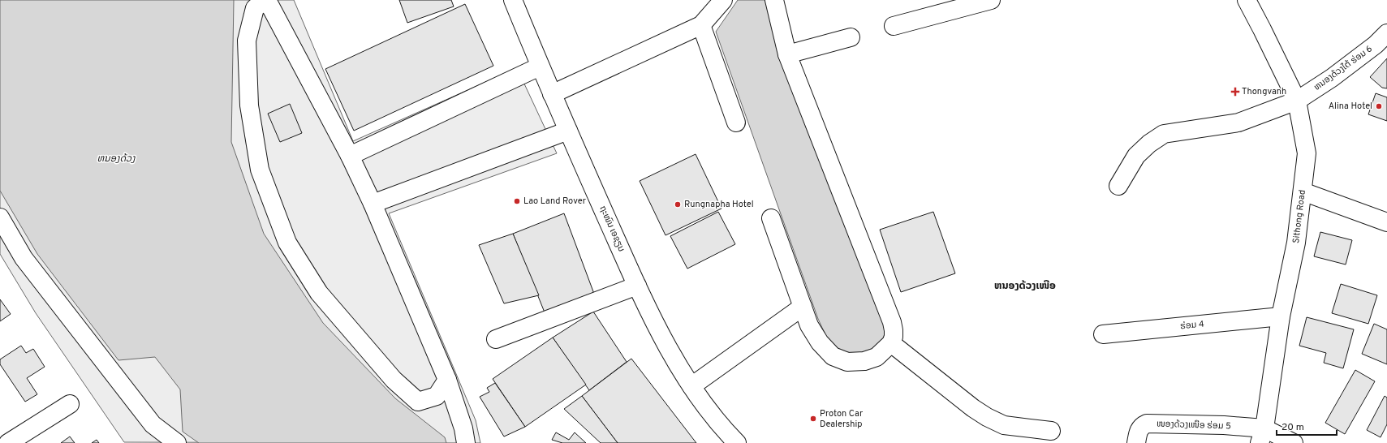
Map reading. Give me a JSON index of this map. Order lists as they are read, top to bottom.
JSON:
{
  "streets": {
    "street": [
      "ຫນອງດ້ວງໃຕ້ ຮ່ອມ 6",
      "Sithong Road",
      "ຖະໜົນ ເອຊຽນ",
      "ຮ່ອມ 4",
      "ໜອງດ້ວງເໜືອ ຮ່ອມ 5"
    ]
  },
  "crossings": [
    ["ຫນອງດ້ວງໃຕ້ ຮ່ອມ 6", "Sithong Road"],
    ["Sithong Road", "ຮ່ອມ 4"],
    ["Sithong Road", "ໜອງດ້ວງເໜືອ ຮ່ອມ 5"]
  ],
  "districts": ["ຫນອງດ້ວງເໜືອ"],
  "water": ["ຫນອງດ້ວງ"],
  "places": {
    "health": ["Thongvanh"],
    "other": [
      "Alina Hotel",
      "Lao Land Rover",
      "Rungnapha Hotel",
      "Proton Car Dealership"
    ]
  },
  "scale_bar": "20 m"
}
